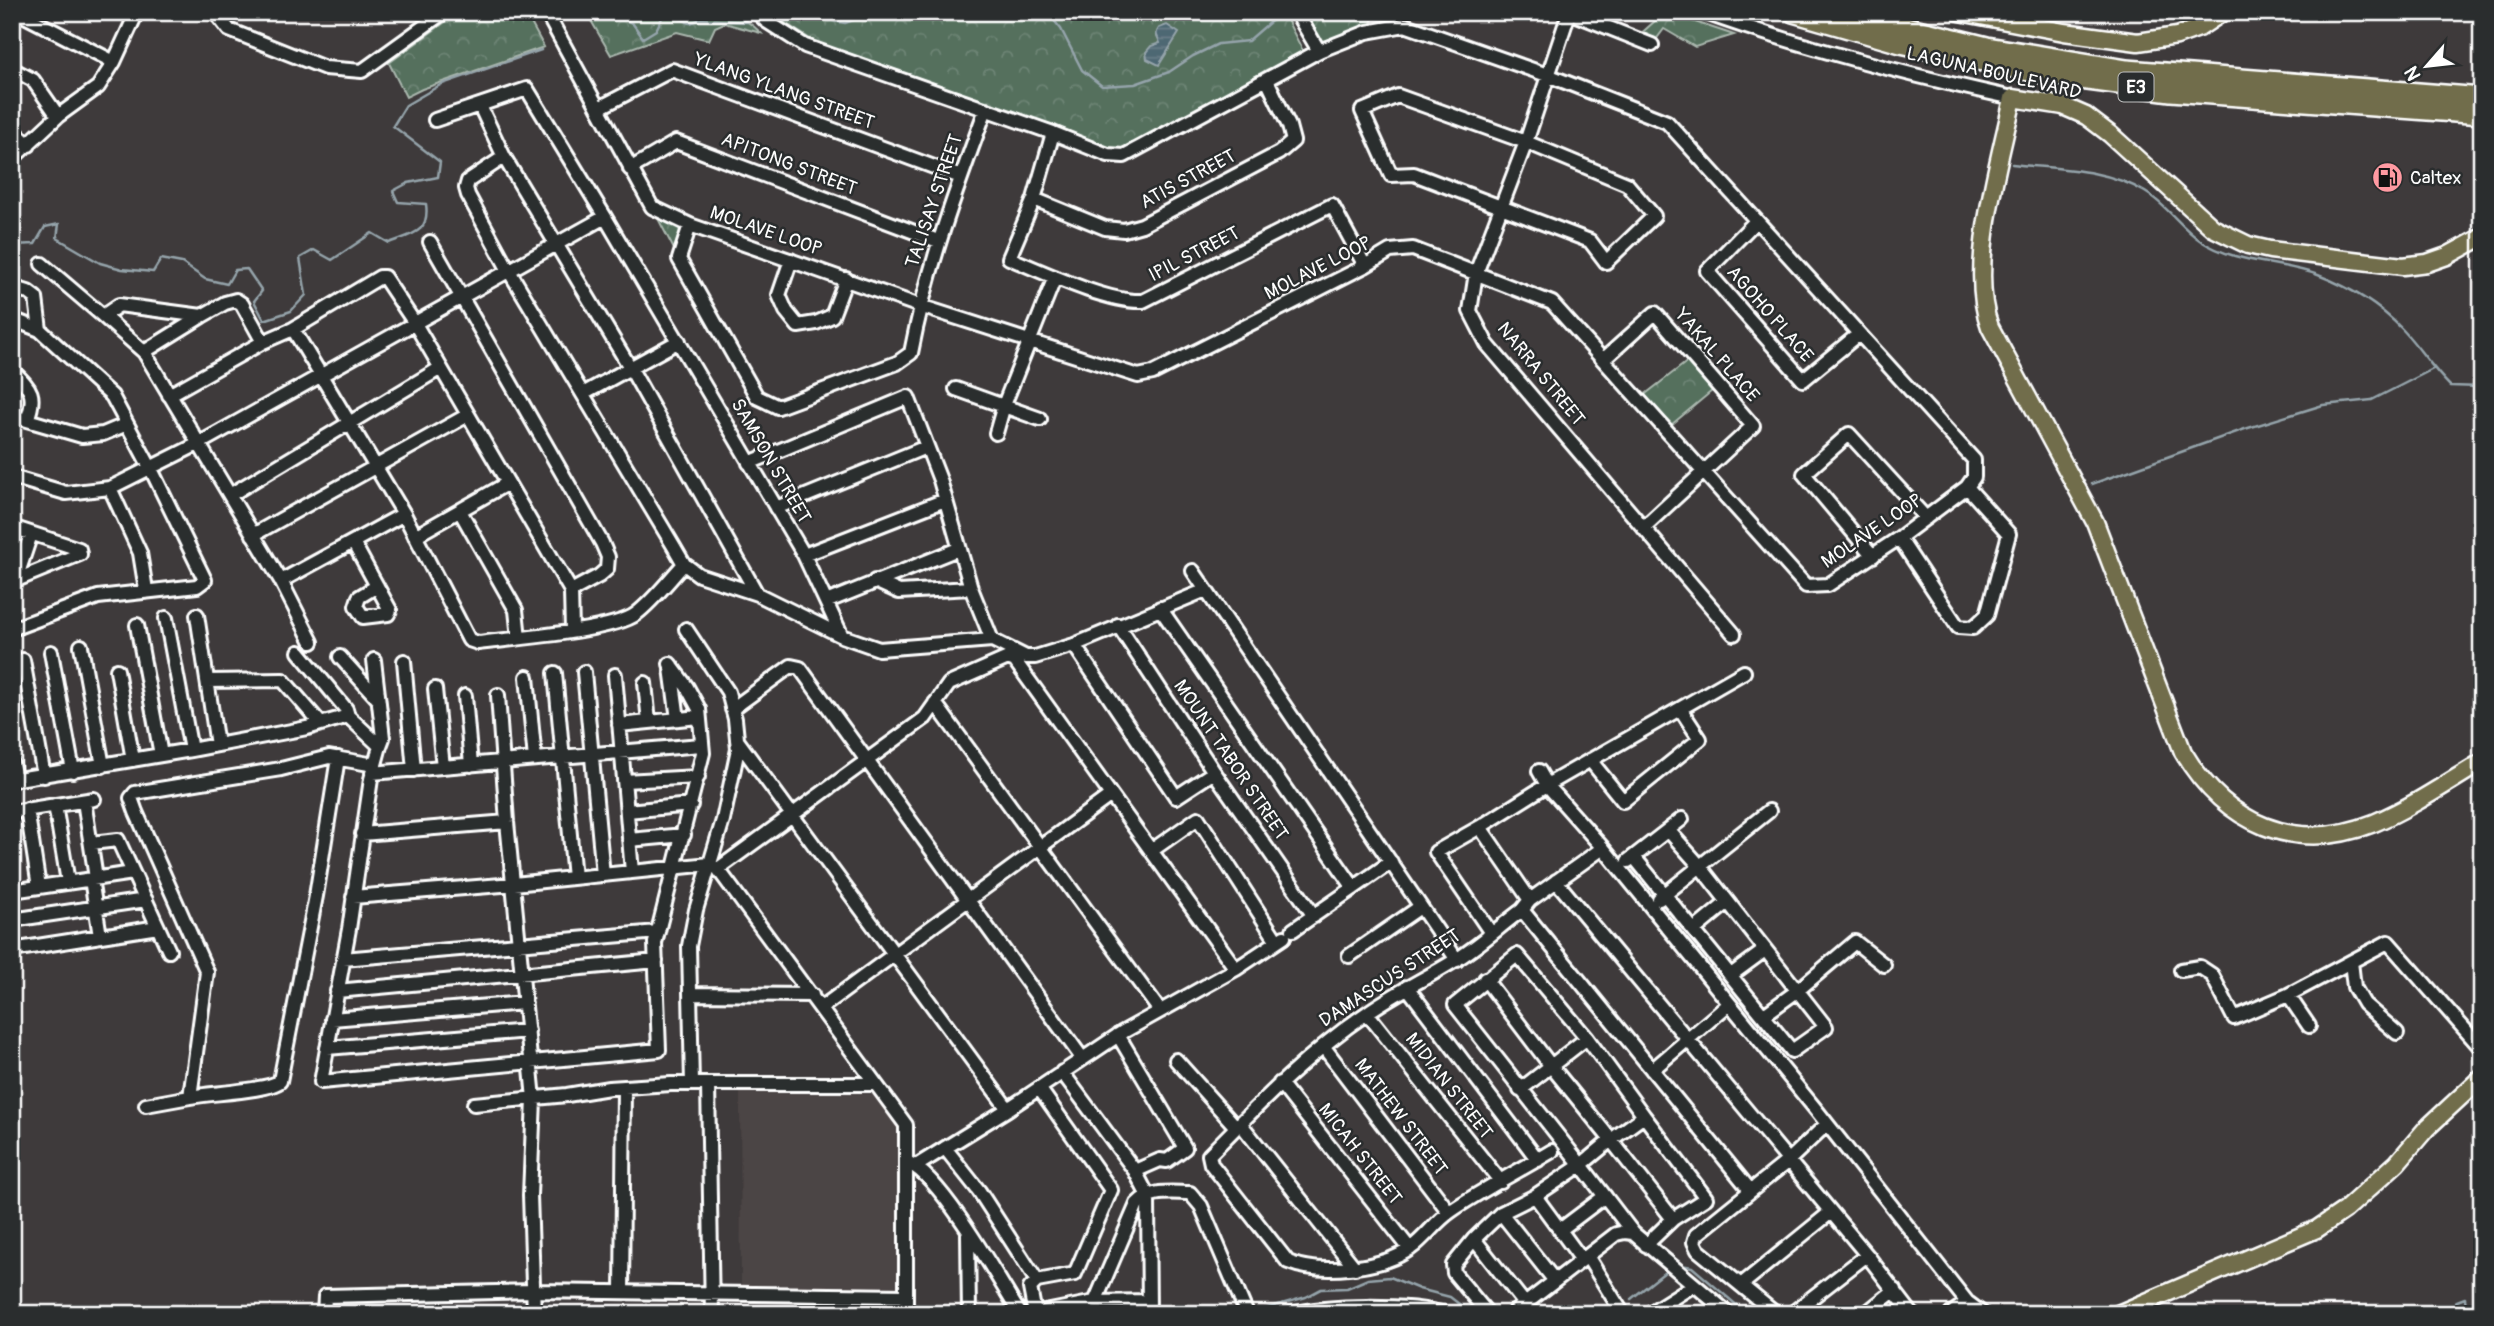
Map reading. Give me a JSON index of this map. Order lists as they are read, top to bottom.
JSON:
{
  "streets": {
    "highway": ["E3"],
    "main road": ["LAGUNA BOULEVARD"],
    "street": [
      "YLANG YLANG STREET",
      "APITONG STREET",
      "ATIS STREET",
      "TALISAY STREET",
      "MOLAVE LOOP",
      "IPIL STREET",
      "AGOHO PLACE",
      "YAKAL PLACE",
      "NARRA STREET",
      "SAMSON STREET",
      "MOUNT TABOR STREET",
      "DAMASCUS STREET",
      "MIDIAN STREET",
      "MATHEW STREET",
      "MICAH STREET"
    ]
  },
  "crossings": [
    ["YLANG YLANG STREET", "TALISAY STREET"],
    ["YLANG YLANG STREET", "MOLAVE LOOP"],
    ["APITONG STREET", "TALISAY STREET"],
    ["APITONG STREET", "MOLAVE LOOP"],
    ["ATIS STREET", "IPIL STREET"],
    ["TALISAY STREET", "MOLAVE LOOP"],
    ["MOLAVE LOOP", "IPIL STREET"],
    ["MOLAVE LOOP", "YAKAL PLACE"],
    ["MOLAVE LOOP", "NARRA STREET"],
    ["YAKAL PLACE", "NARRA STREET"],
    ["DAMASCUS STREET", "MIDIAN STREET"],
    ["DAMASCUS STREET", "MATHEW STREET"],
    ["DAMASCUS STREET", "MICAH STREET"]
  ],
  "places": {
    "fuel station": ["Caltex"]
  },
  "north": "bottom left"
}
